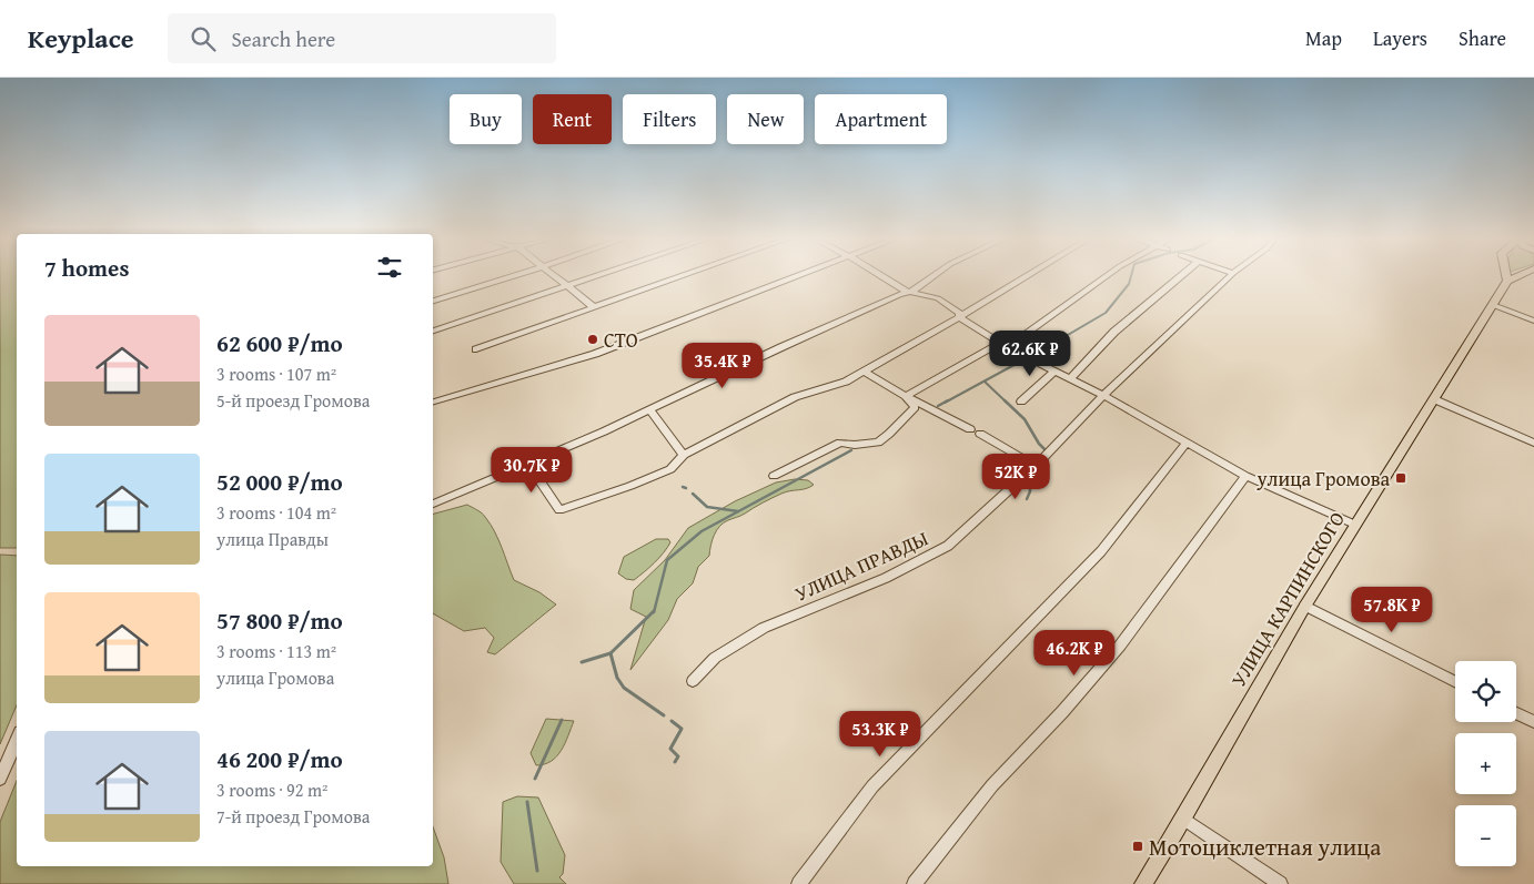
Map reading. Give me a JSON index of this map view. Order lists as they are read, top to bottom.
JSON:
{
  "streets": {
    "main road": ["УЛИЦА КАРПИНСКОГО"],
    "street": ["УЛИЦА ПРАВДЫ"]
  },
  "places": {
    "other": ["СТО"],
    "transit": ["улица Громова", "Мотоциклетная улица"]
  },
  "page": {
    "header": "Keyplace",
    "search": "Search here",
    "nav": ["Map", "Layers", "Share"],
    "chip": [
      "Buy",
      "Rent",
      "Filters",
      "New",
      "Apartment"
    ],
    "heading": "7 homes",
    "list": [
      {
        "name": "62 600 ₽/mo",
        "note": "3 rooms · 107 m² · 5-й проезд Громова"
      },
      {
        "name": "52 000 ₽/mo",
        "note": "3 rooms · 104 m² · улица Правды"
      },
      {
        "name": "57 800 ₽/mo",
        "note": "3 rooms · 113 m² · улица Громова"
      },
      {
        "name": "46 200 ₽/mo",
        "note": "3 rooms · 92 m² · 7-й проезд Громова"
      }
    ],
    "price": [
      "62.6K ₽",
      "35.4K ₽",
      "30.7K ₽",
      "52K ₽",
      "57.8K ₽",
      "46.2K ₽",
      "53.3K ₽"
    ],
    "map_buttons": ["+", "−"]
  }
}
